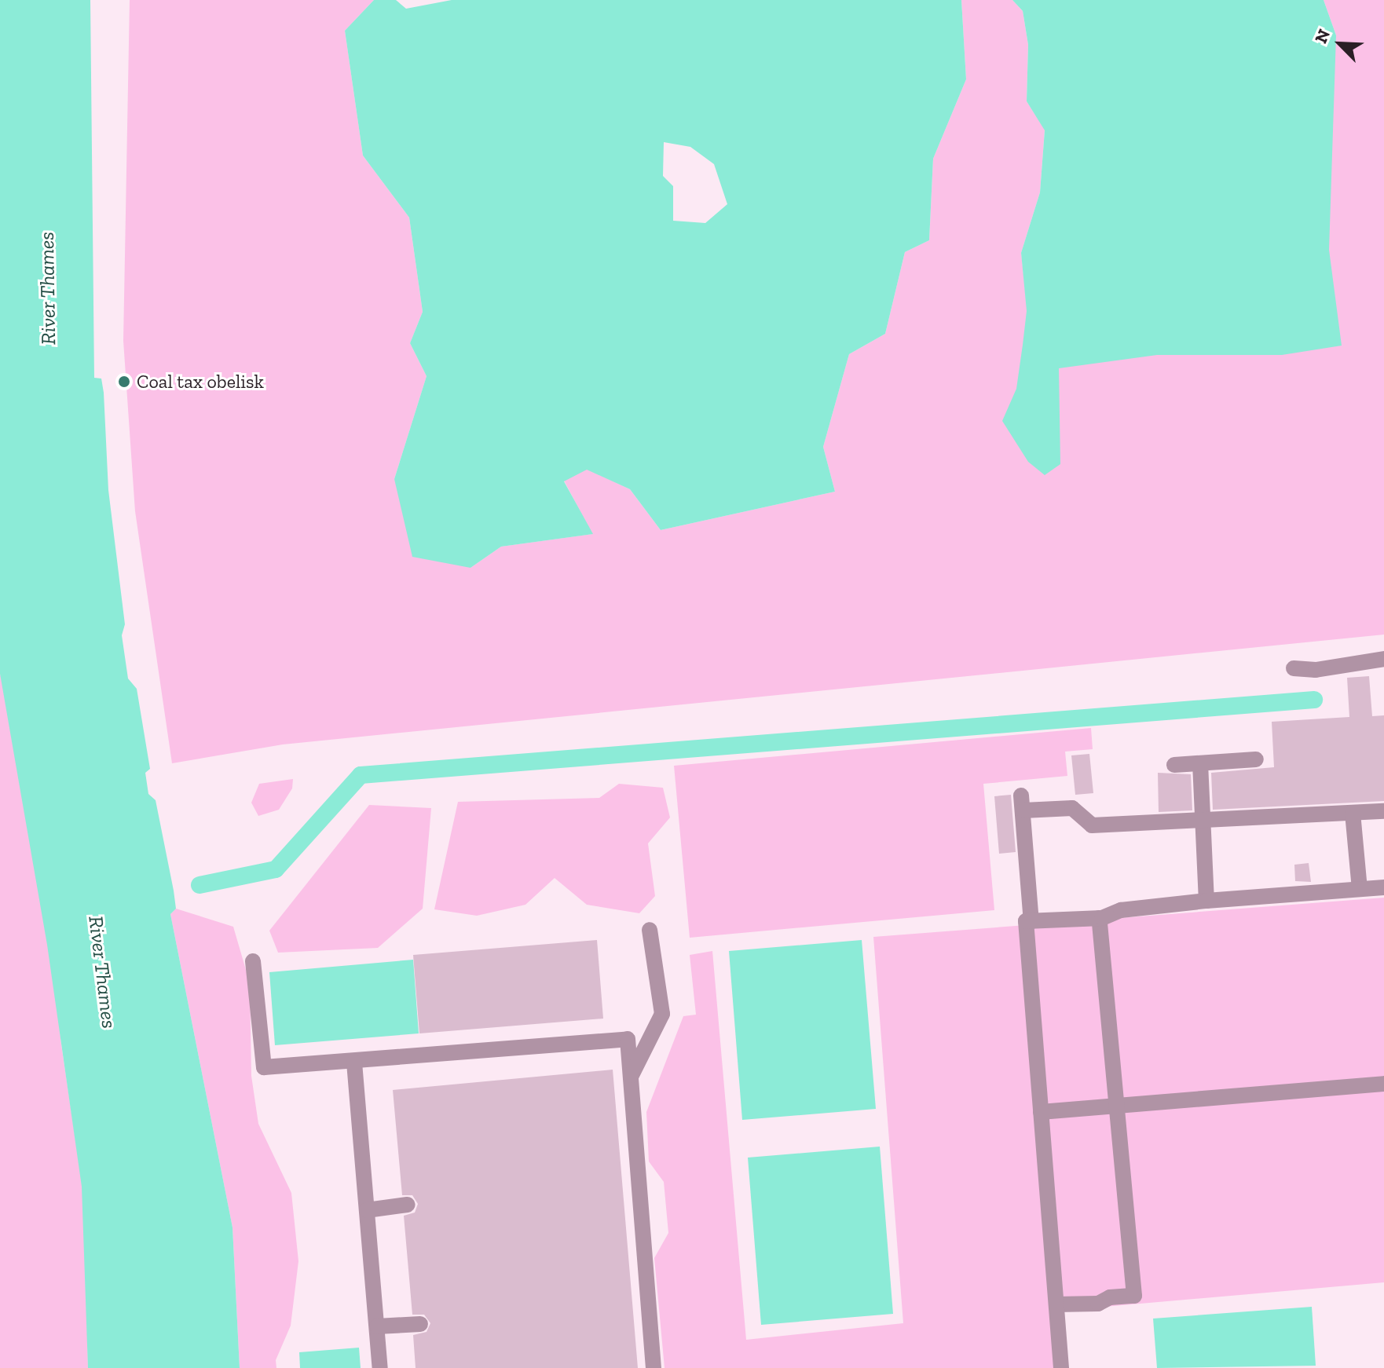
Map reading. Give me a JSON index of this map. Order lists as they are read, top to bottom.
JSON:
{
  "water": ["River Thames"],
  "places": ["Coal tax obelisk"],
  "north": "top left"
}
